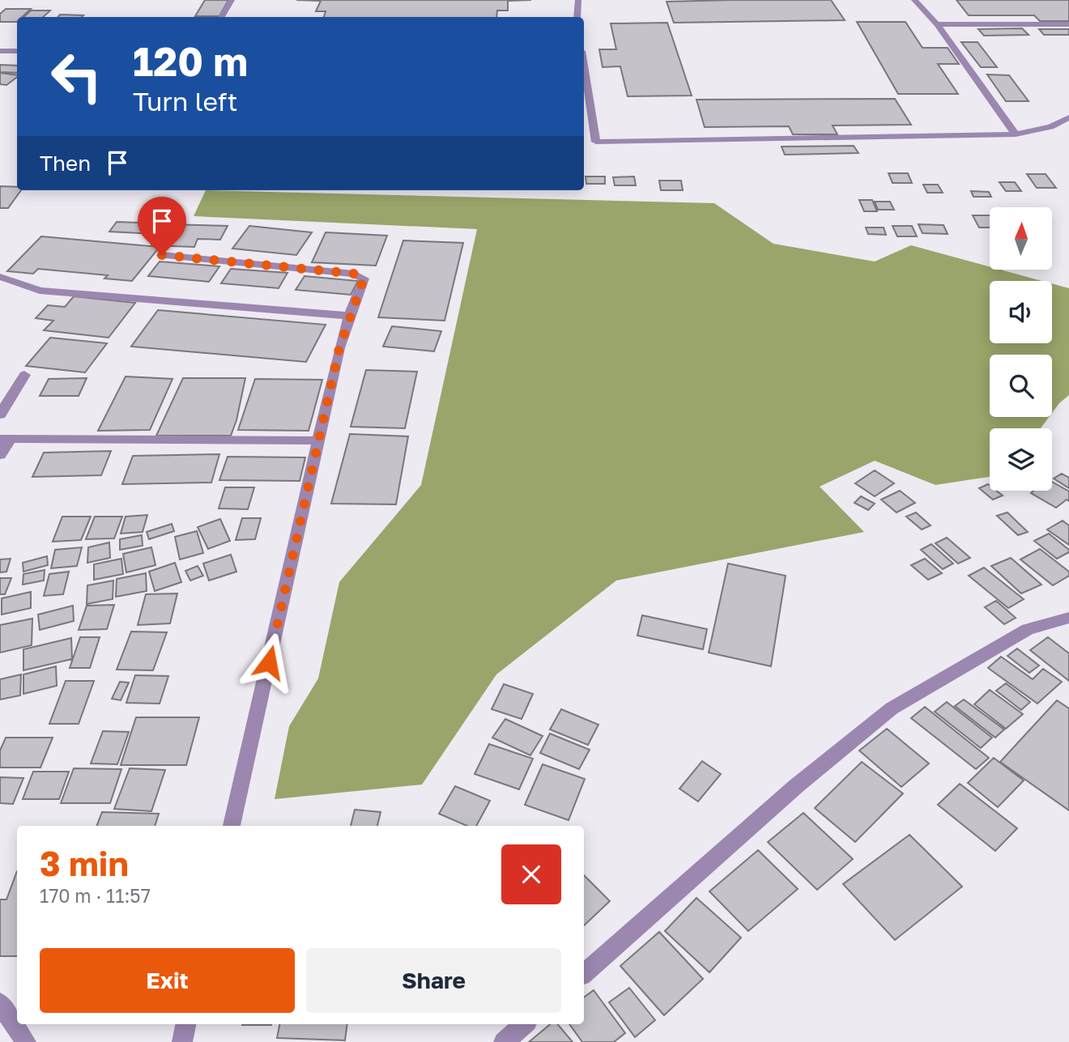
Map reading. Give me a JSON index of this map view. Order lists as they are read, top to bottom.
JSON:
{
  "north": "top",
  "page": {
    "turn": ["120 m", "Turn left"],
    "then": "Then",
    "heading": ["3 min", "170 m · 11:57"],
    "buttons": ["Exit", "Share"]
  }
}
